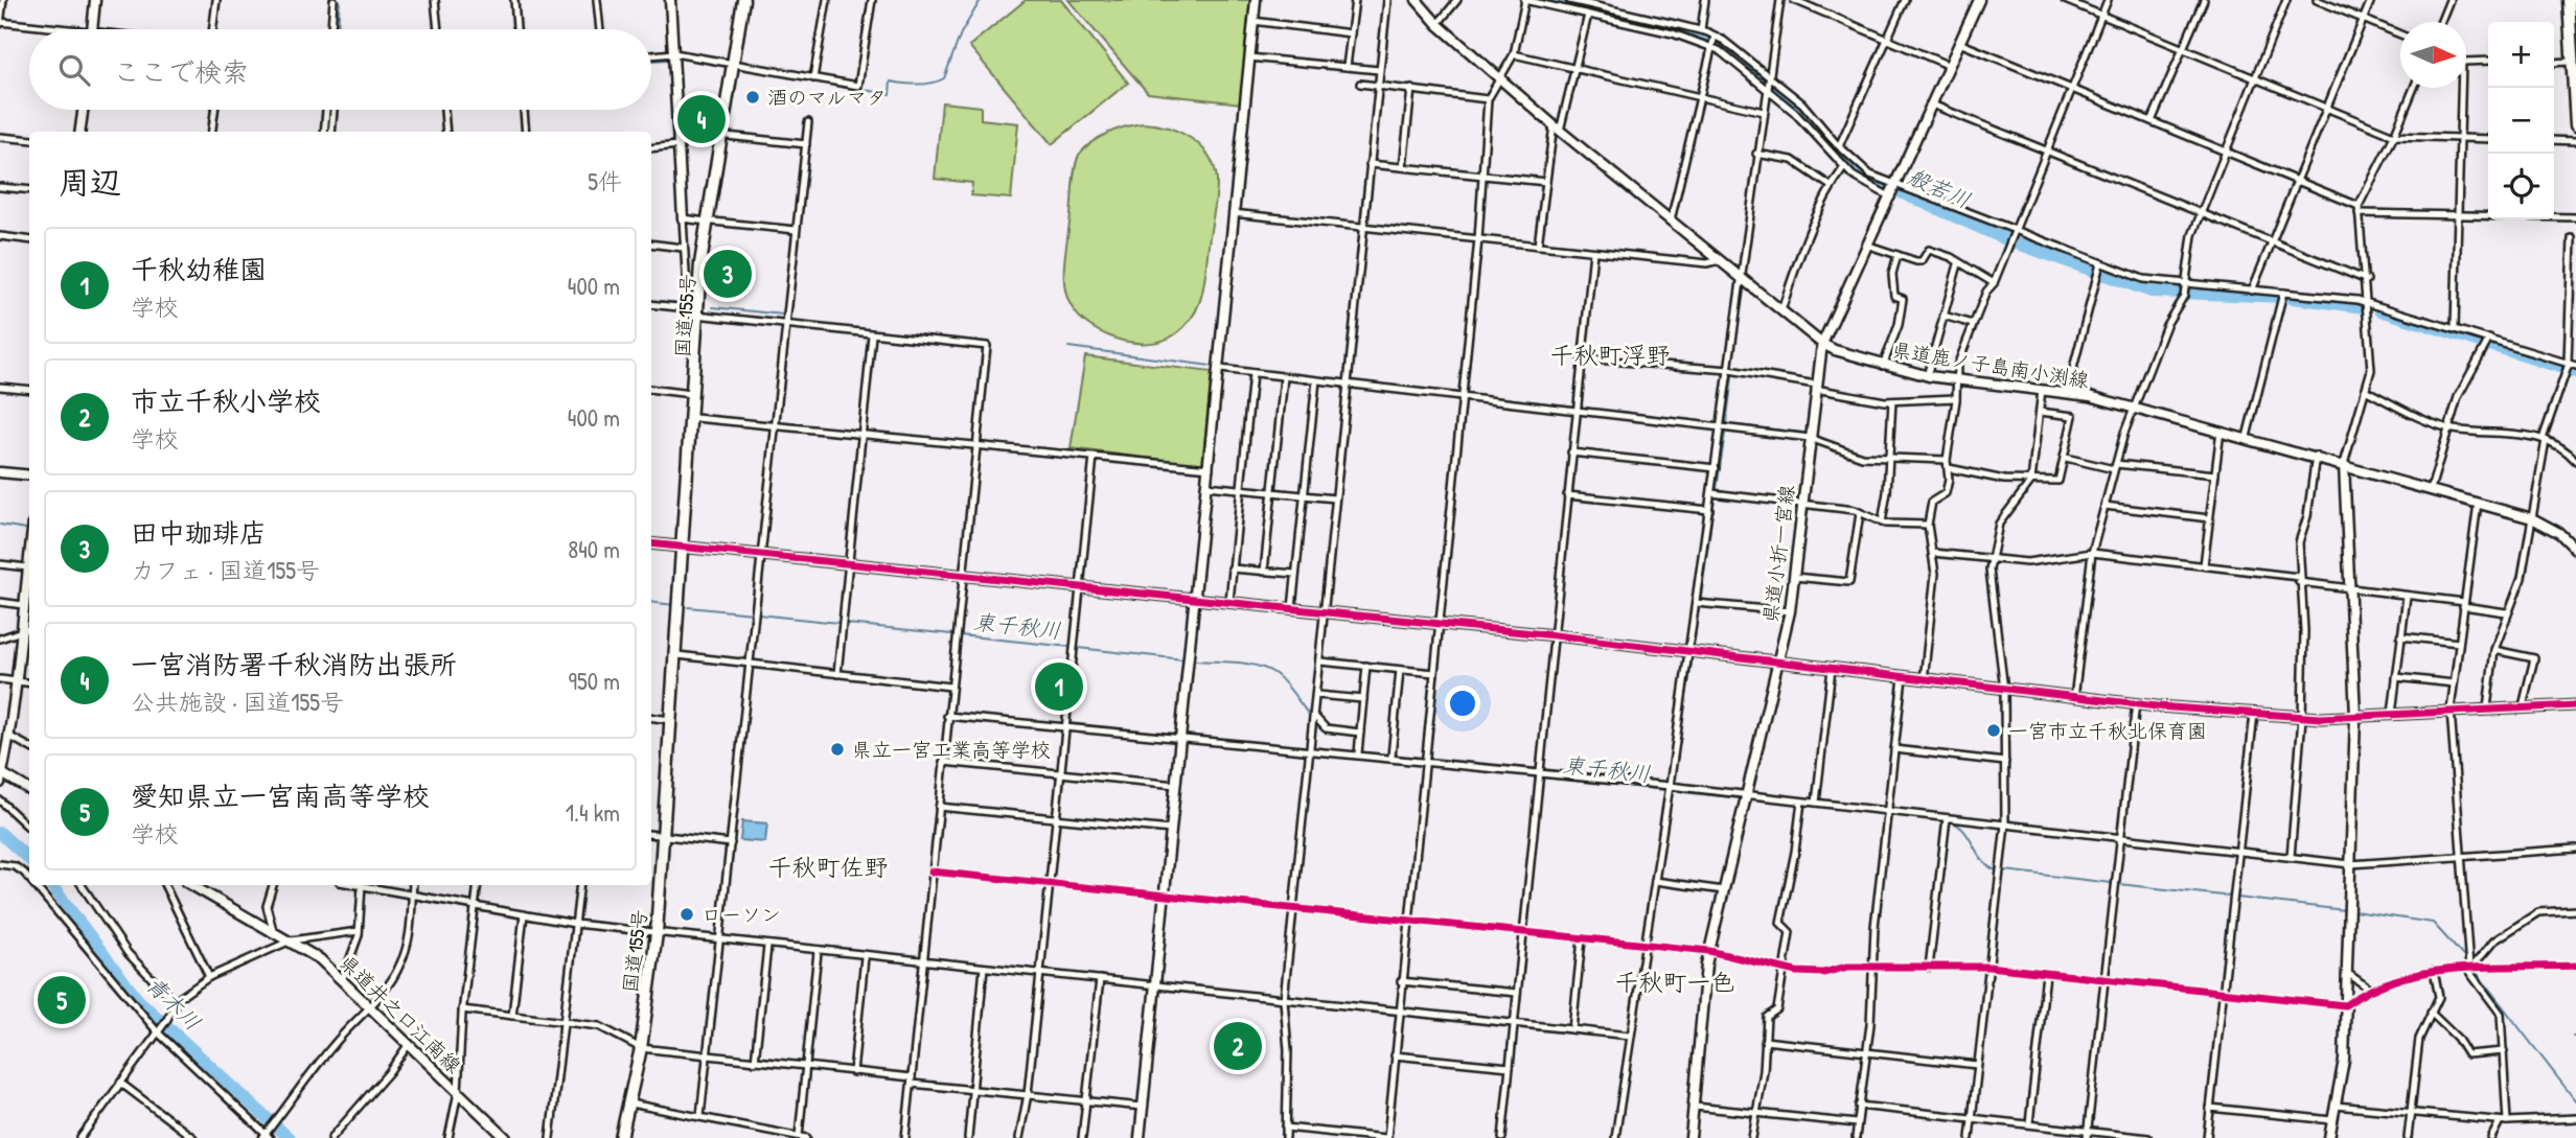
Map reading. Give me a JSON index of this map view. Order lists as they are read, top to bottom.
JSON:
{
  "streets": {
    "highway": ["国道155号"],
    "street": ["県道鹿ノ子島南小渕線", "県道小折一宮線", "県道井之口江南線"]
  },
  "crossings": [
    ["県道鹿ノ子島南小渕線", "県道小折一宮線"]
  ],
  "districts": ["千秋町浮野", "千秋町佐野", "千秋町一色"],
  "water": ["般若川", "東千秋川", "青木川"],
  "places": [
    "酒のマルマタ",
    "一宮市立千秋北保育園",
    "県立一宮工業高等学校",
    "ローソン"
  ],
  "north": "right",
  "page": {
    "map_buttons": ["+", "−"],
    "search": "ここで検索",
    "pins": [
      "4",
      "3",
      "1",
      "5",
      "2"
    ],
    "heading": ["周辺", "5件"],
    "list": [
      {
        "mark": "1",
        "name": "千秋幼稚園",
        "note": "学校",
        "value": "400 m"
      },
      {
        "mark": "2",
        "name": "市立千秋小学校",
        "note": "学校",
        "value": "400 m"
      },
      {
        "mark": "3",
        "name": "田中珈琲店",
        "note": "カフェ · 国道155号",
        "value": "840 m"
      },
      {
        "mark": "4",
        "name": "一宮消防署千秋消防出張所",
        "note": "公共施設 · 国道155号",
        "value": "950 m"
      },
      {
        "mark": "5",
        "name": "愛知県立一宮南高等学校",
        "note": "学校",
        "value": "1.4 km"
      }
    ]
  }
}
